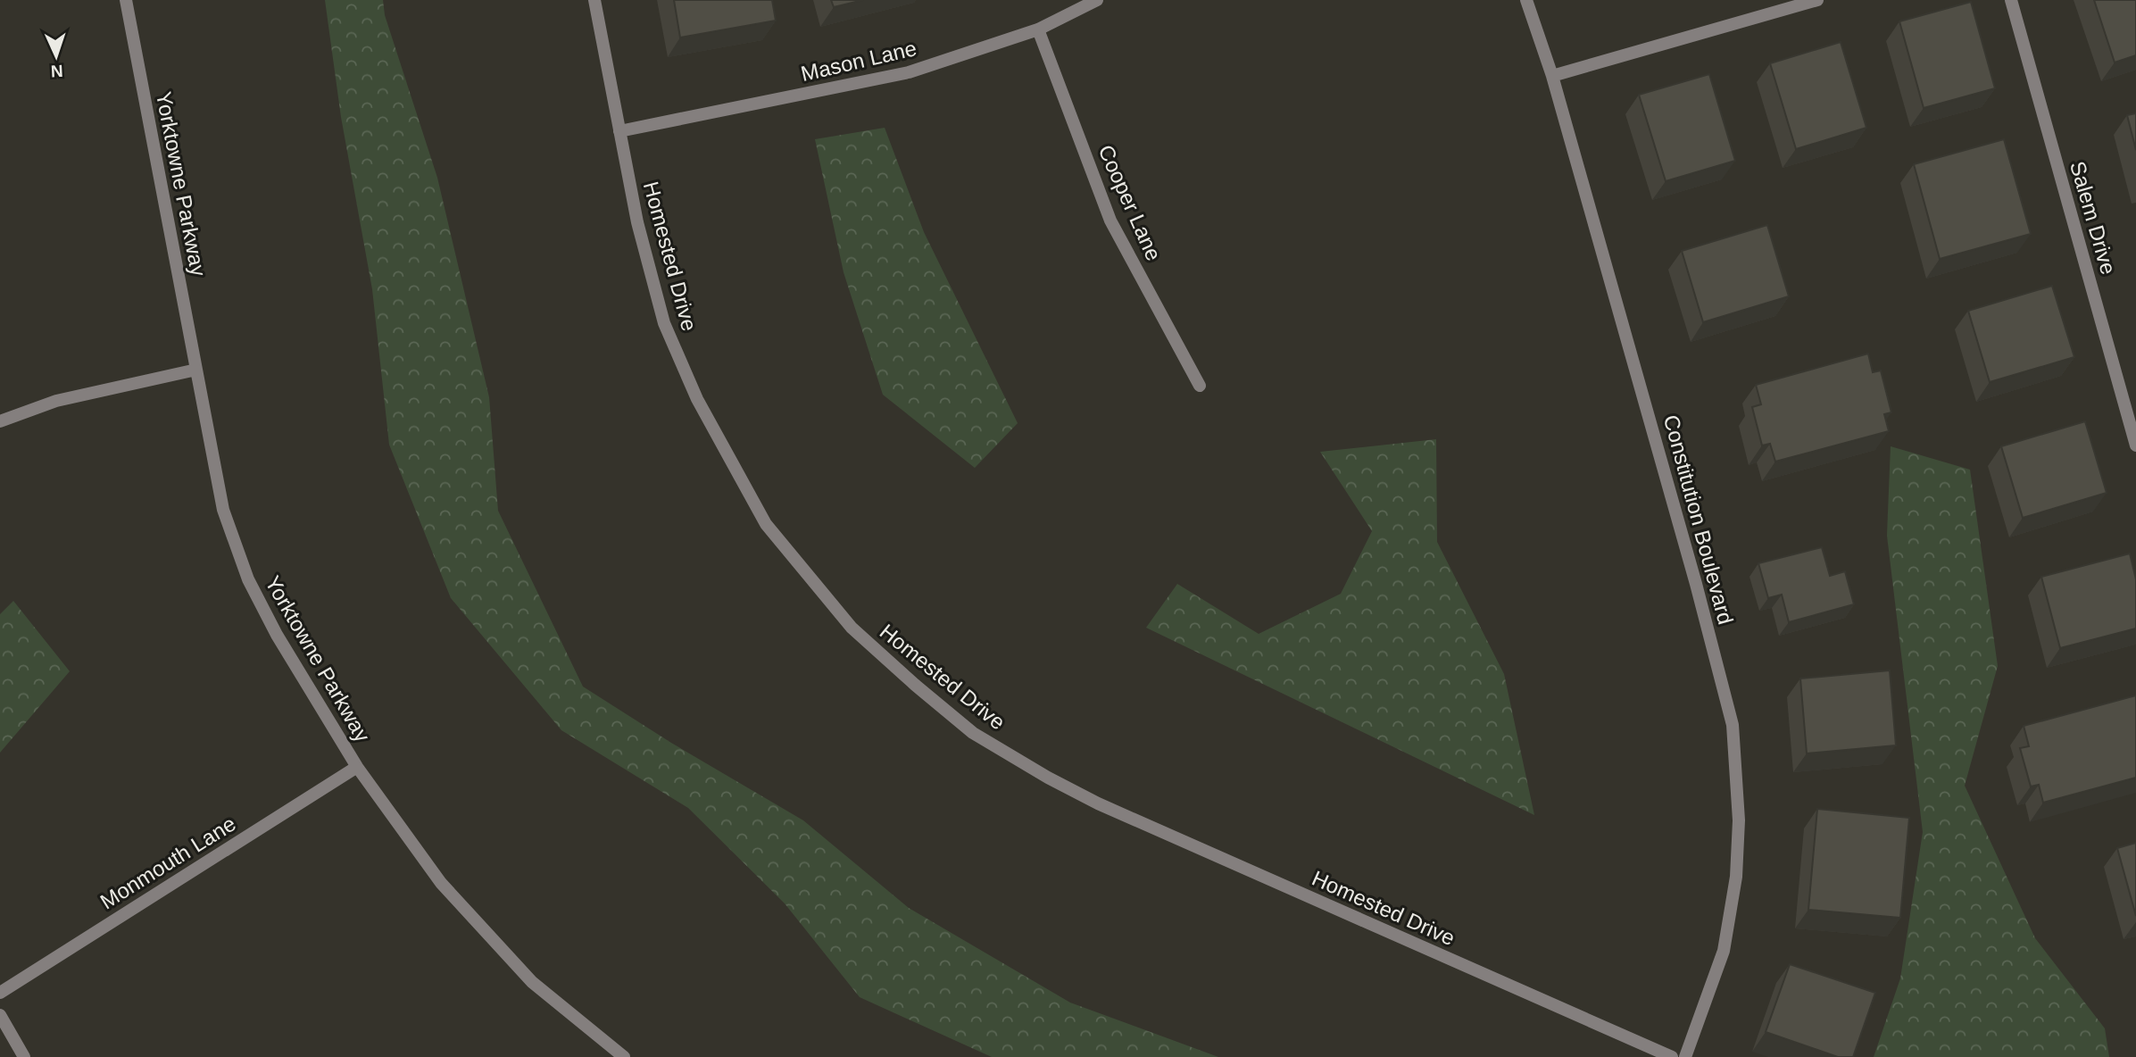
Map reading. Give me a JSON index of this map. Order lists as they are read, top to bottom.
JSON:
{
  "streets": {
    "street": [
      "Mason Lane",
      "Yorktowne Parkway",
      "Cooper Lane",
      "Salem Drive",
      "Homested Drive",
      "Constitution Boulevard",
      "Monmouth Lane"
    ]
  },
  "crossings": [
    ["Mason Lane", "Cooper Lane"],
    ["Mason Lane", "Homested Drive"],
    ["Yorktowne Parkway", "Monmouth Lane"]
  ],
  "north": "bottom"
}
